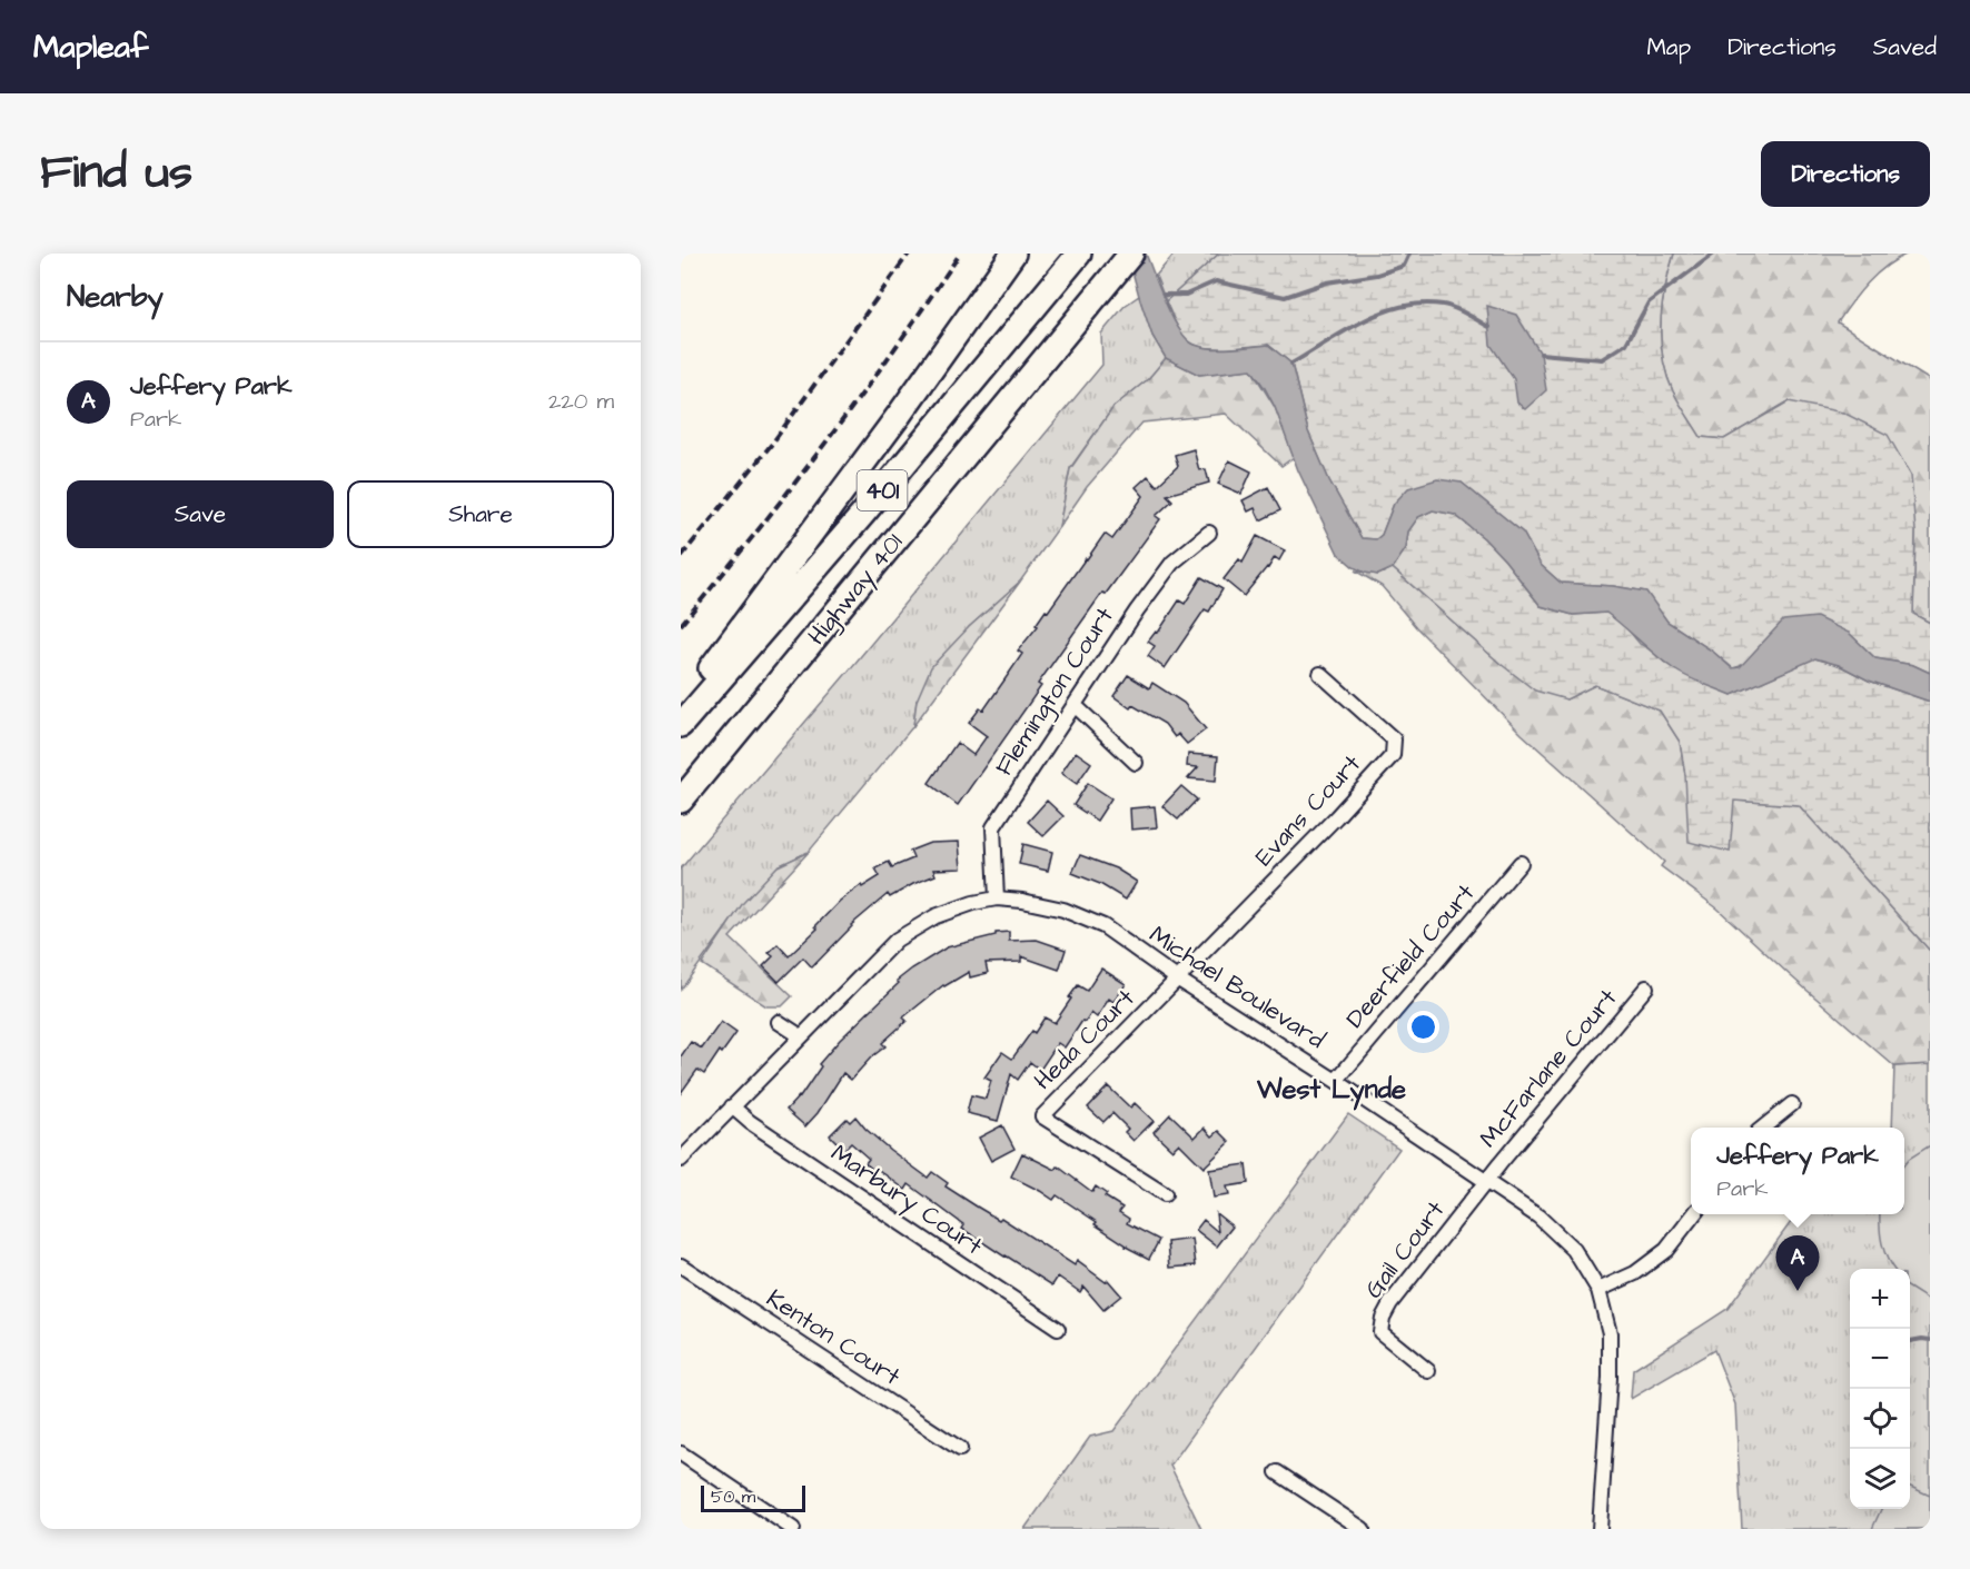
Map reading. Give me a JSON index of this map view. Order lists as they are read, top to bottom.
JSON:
{
  "streets": {
    "highway": ["401", "Highway 401"],
    "street": [
      "Flemington Court",
      "Evans Court",
      "Deerfield Court",
      "Michael Boulevard",
      "Heda Court",
      "McFarlane Court",
      "Marbury Court",
      "Gail Court",
      "Kenton Court"
    ]
  },
  "crossings": [
    ["Flemington Court", "Michael Boulevard"],
    ["Evans Court", "Michael Boulevard"],
    ["Evans Court", "Heda Court"],
    ["Deerfield Court", "Michael Boulevard"],
    ["Michael Boulevard", "Heda Court"],
    ["Michael Boulevard", "McFarlane Court"],
    ["Michael Boulevard", "Marbury Court"],
    ["Michael Boulevard", "Gail Court"],
    ["McFarlane Court", "Gail Court"]
  ],
  "districts": ["West Lynde"],
  "scale_bar": "50 m",
  "page": {
    "header": "Mapleaf",
    "nav": ["Map", "Directions", "Saved"],
    "title": "Find us",
    "buttons": [
      "Directions",
      ["Save", "Share"]
    ],
    "heading": "Nearby",
    "list": [
      {
        "mark": "A",
        "name": "Jeffery Park",
        "note": "Park",
        "value": "220 m"
      }
    ],
    "popup": ["Jeffery Park", "Park"],
    "pins": "A",
    "map_buttons": ["+", "−"],
    "scale": "50 m"
  }
}
